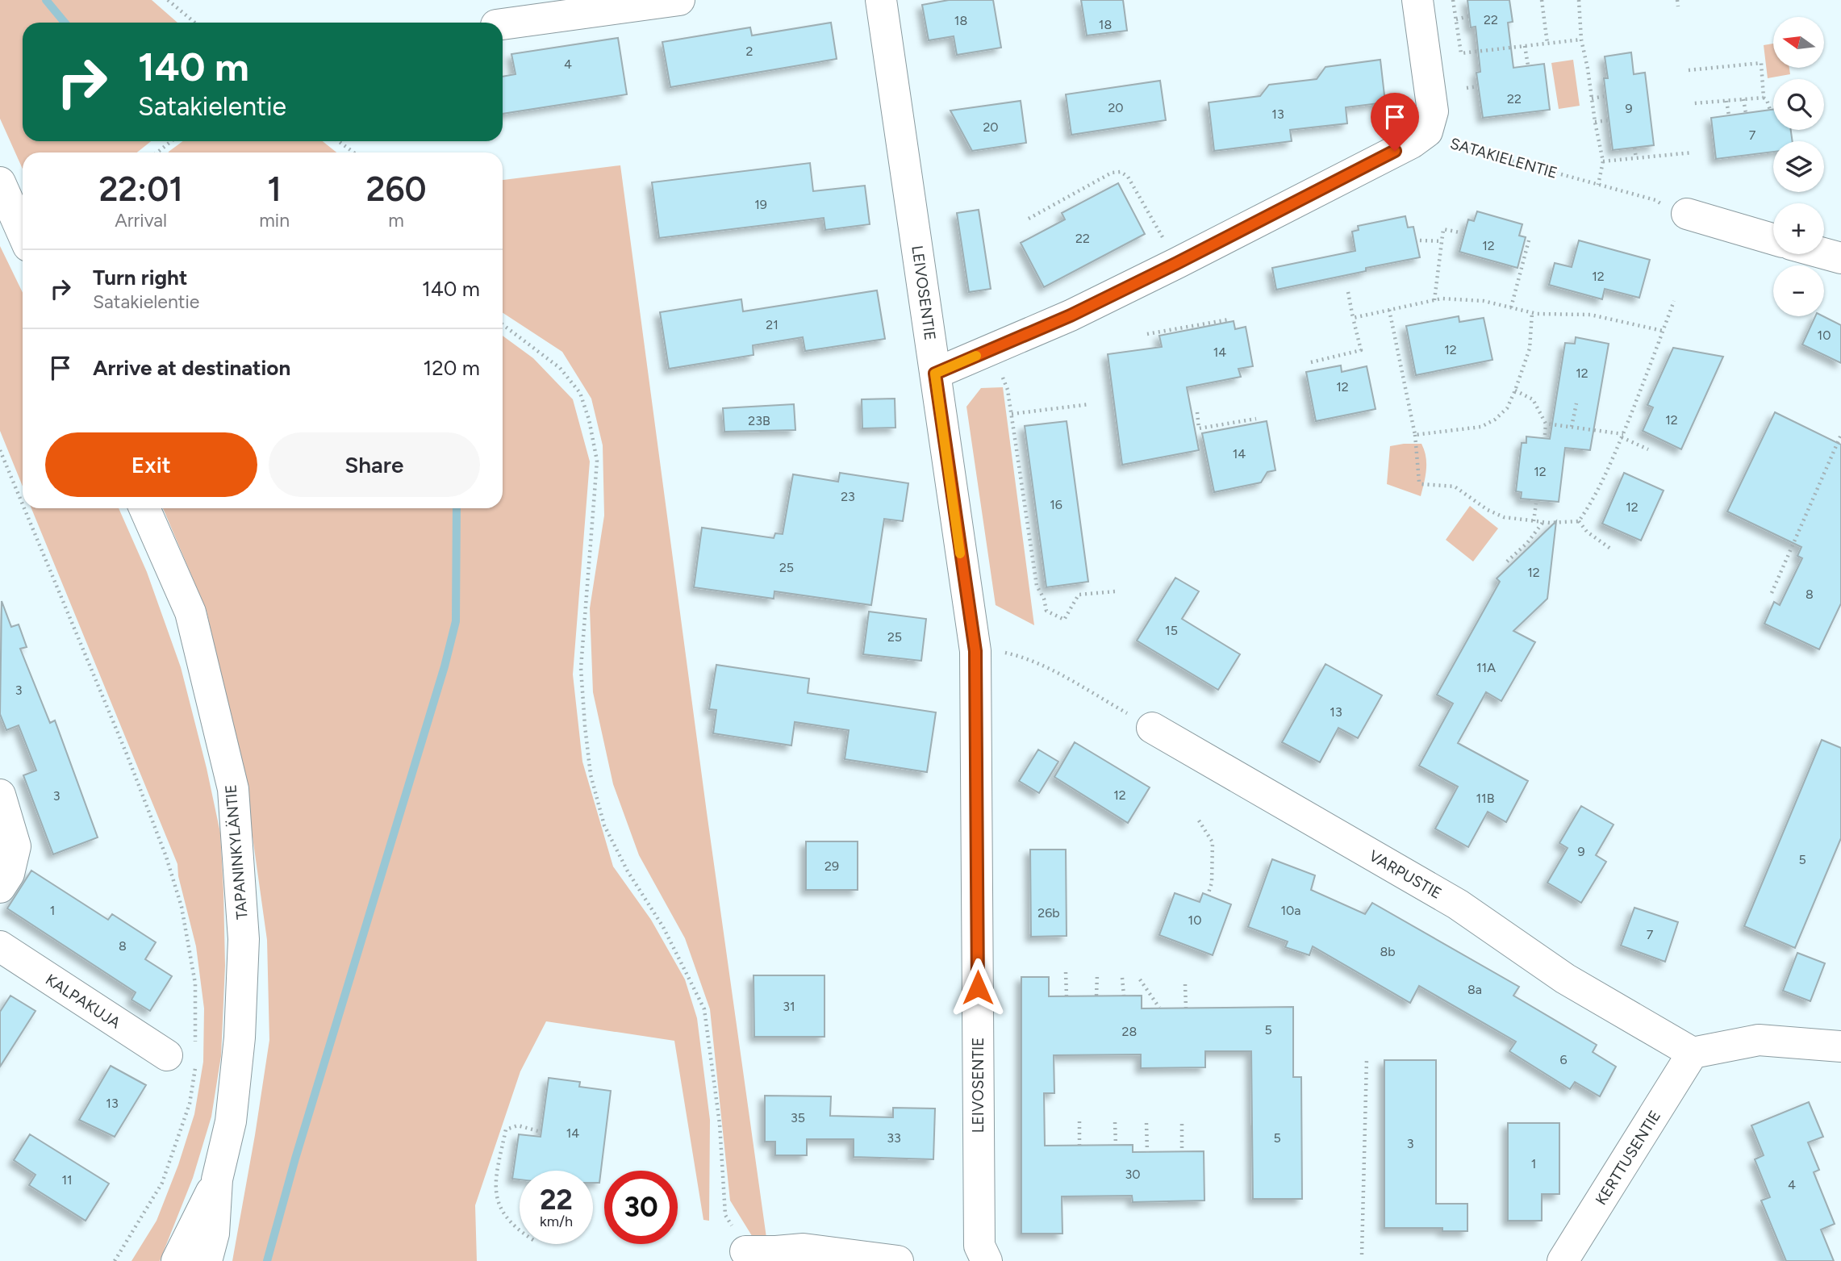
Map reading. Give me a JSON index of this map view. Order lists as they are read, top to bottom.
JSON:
{
  "streets": {
    "street": [
      "LEIVOSENTIE",
      "TAPANINKYLÄNTIE",
      "VARPUSTIE",
      "KALPAKUJA",
      "KERTTUSENTIE"
    ],
    "path": ["SATAKIELENTIE"]
  },
  "crossings": [
    ["VARPUSTIE", "KERTTUSENTIE"]
  ],
  "house_numbers": [
    "22",
    "18",
    "18",
    "2",
    "4",
    "22",
    "20",
    "9",
    "13",
    "20",
    "7",
    "19",
    "22",
    "12",
    "12",
    "21",
    "10",
    "12",
    "14",
    "12",
    "12",
    "12",
    "23B",
    "14",
    "12",
    "23",
    "16",
    "12",
    "25",
    "12",
    "8",
    "15",
    "25",
    "11A",
    "3",
    "13",
    "12",
    "3",
    "11B",
    "9",
    "5",
    "29",
    "1",
    "10a",
    "26b",
    "10",
    "7",
    "8",
    "8b",
    "8a",
    "31",
    "5",
    "28",
    "6",
    "13",
    "35",
    "14",
    "33",
    "5",
    "3",
    "1",
    "30",
    "11",
    "4"
  ],
  "north": "left",
  "page": {
    "map_buttons": ["+", "−"],
    "turn": ["140 m", "Satakielentie"],
    "eta": [
      "22:01",
      "Arrival",
      "1",
      "min",
      "260",
      "m"
    ],
    "list": [
      {
        "name": "Turn right",
        "note": "Satakielentie",
        "value": "140 m"
      },
      {
        "name": "Arrive at destination",
        "value": "120 m"
      }
    ],
    "buttons": ["Exit", "Share"],
    "speed": "22 km/h",
    "limit": "30"
  }
}
